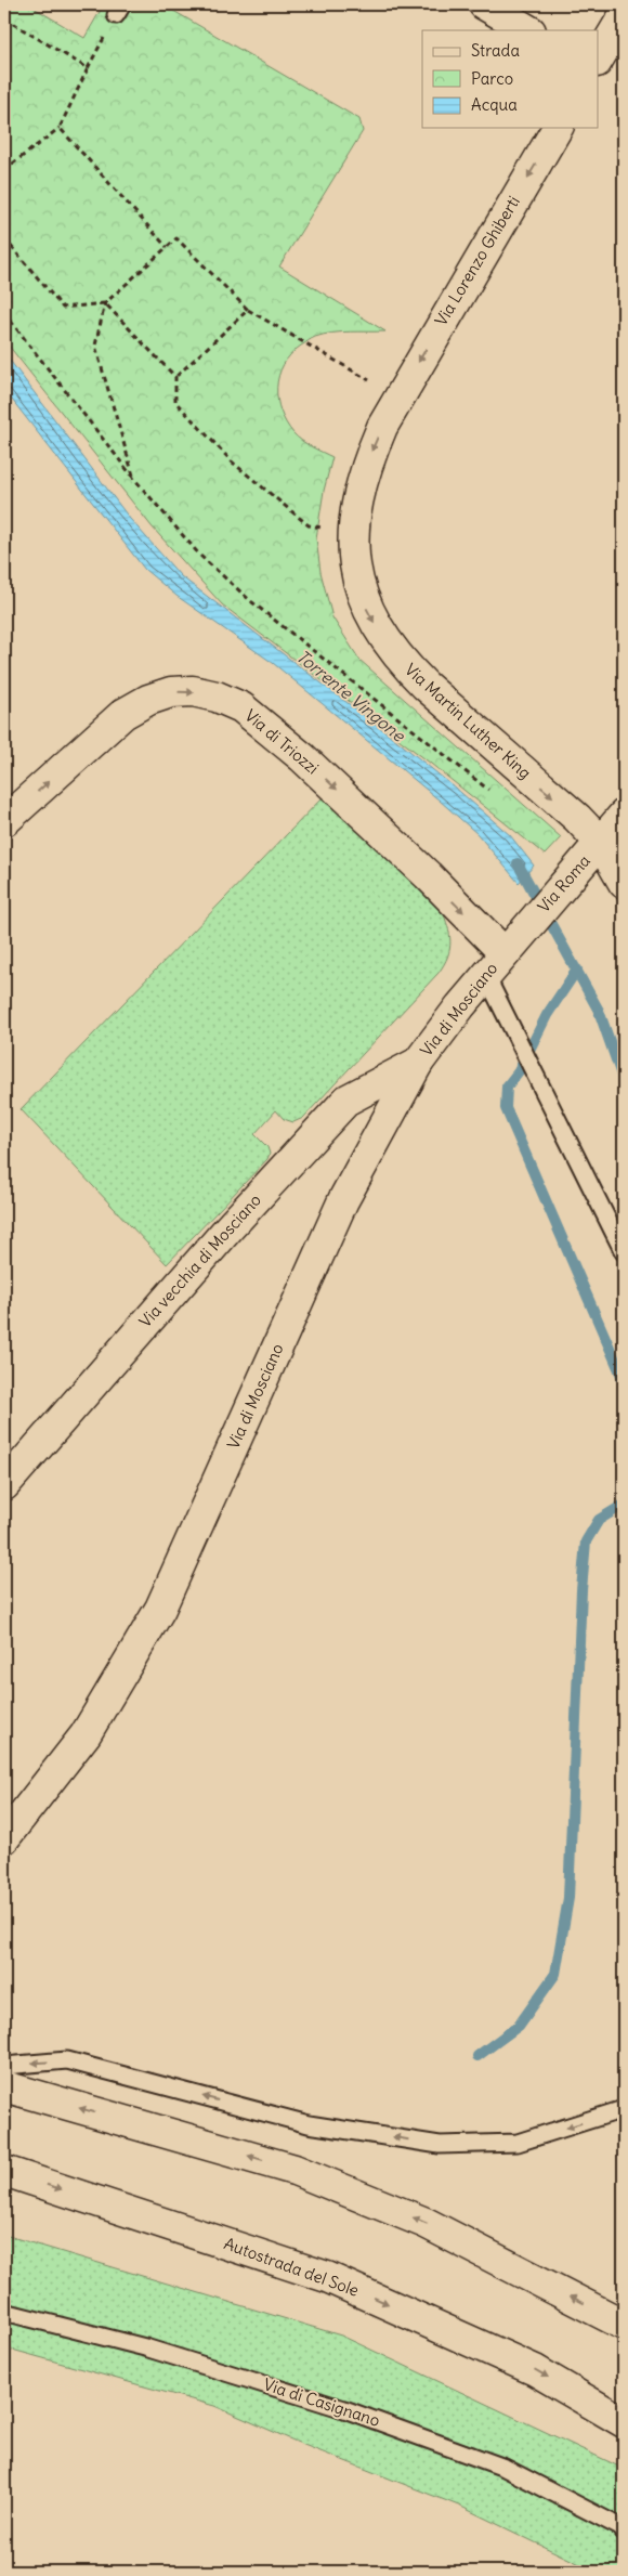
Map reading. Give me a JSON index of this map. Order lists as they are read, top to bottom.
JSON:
{
  "streets": {
    "main road": [
      "Via Lorenzo Ghiberti",
      "Via Martin Luther King",
      "Via di Triozzi",
      "Via Roma",
      "Via di Mosciano",
      "Via vecchia di Mosciano",
      "Autostrada del Sole"
    ],
    "lane": ["Via di Casignano"]
  },
  "crossings": [
    ["Via Lorenzo Ghiberti", "Via Martin Luther King"],
    ["Via Martin Luther King", "Via Roma"],
    ["Via di Triozzi", "Via Roma"],
    ["Via di Triozzi", "Via di Mosciano"],
    ["Via Roma", "Via di Mosciano"],
    ["Via di Mosciano", "Via vecchia di Mosciano"]
  ],
  "one_way": ["Via Lorenzo Ghiberti", "Via Martin Luther King", "Via di Triozzi"],
  "water": ["Torrente Vingone"],
  "legend": ["Strada", "Parco", "Acqua"]
}
